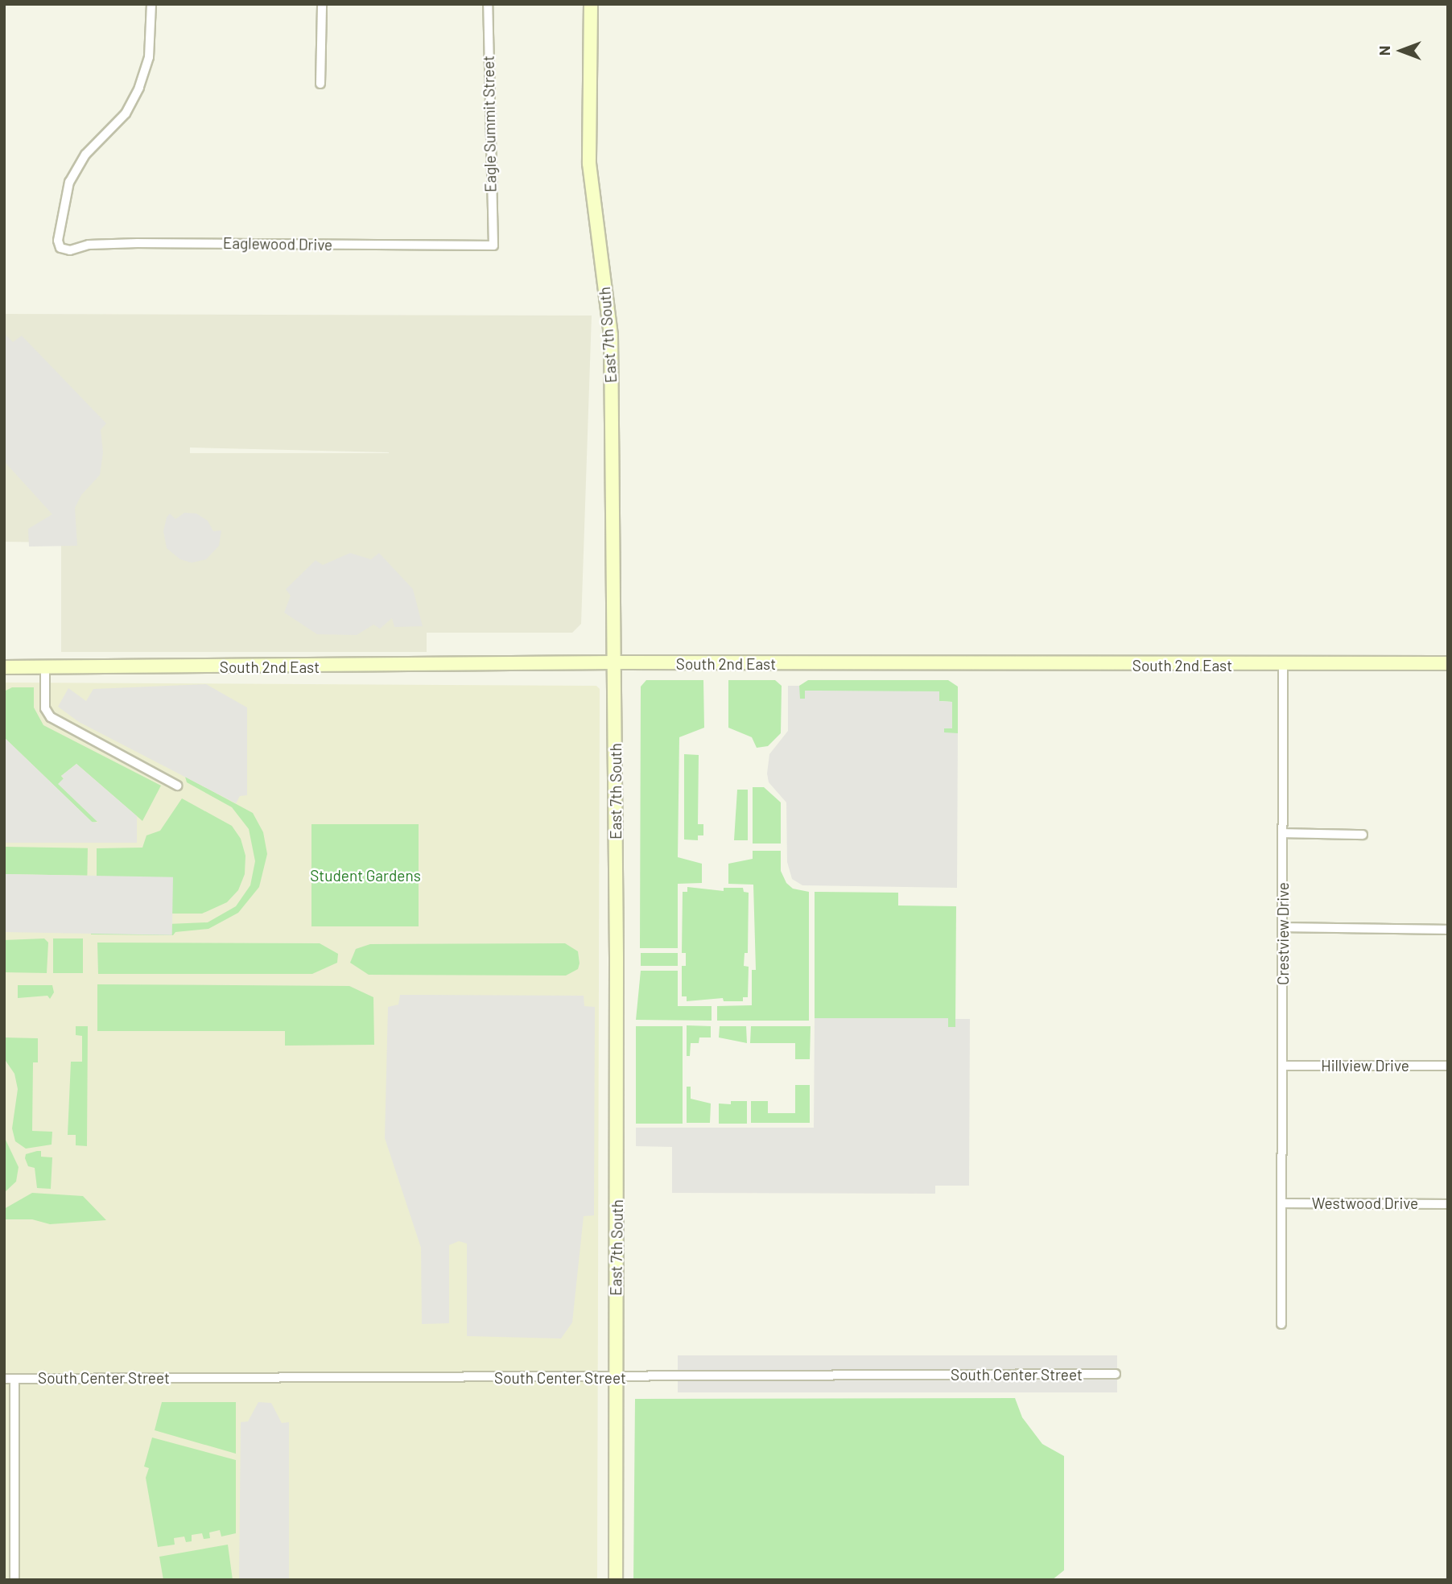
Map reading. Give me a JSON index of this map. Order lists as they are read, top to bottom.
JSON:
{
  "streets": {
    "main road": ["East 7th South", "South 2nd East"],
    "street": [
      "Eagle Summit Street",
      "Eaglewood Drive",
      "Crestview Drive",
      "Hillview Drive",
      "Westwood Drive",
      "South Center Street"
    ]
  },
  "crossings": [
    ["Eagle Summit Street", "Eaglewood Drive"],
    ["East 7th South", "South 2nd East"],
    ["East 7th South", "South Center Street"],
    ["South 2nd East", "Crestview Drive"],
    ["Crestview Drive", "Hillview Drive"],
    ["Crestview Drive", "Westwood Drive"]
  ],
  "parks": ["Student Gardens"],
  "north": "left"
}
